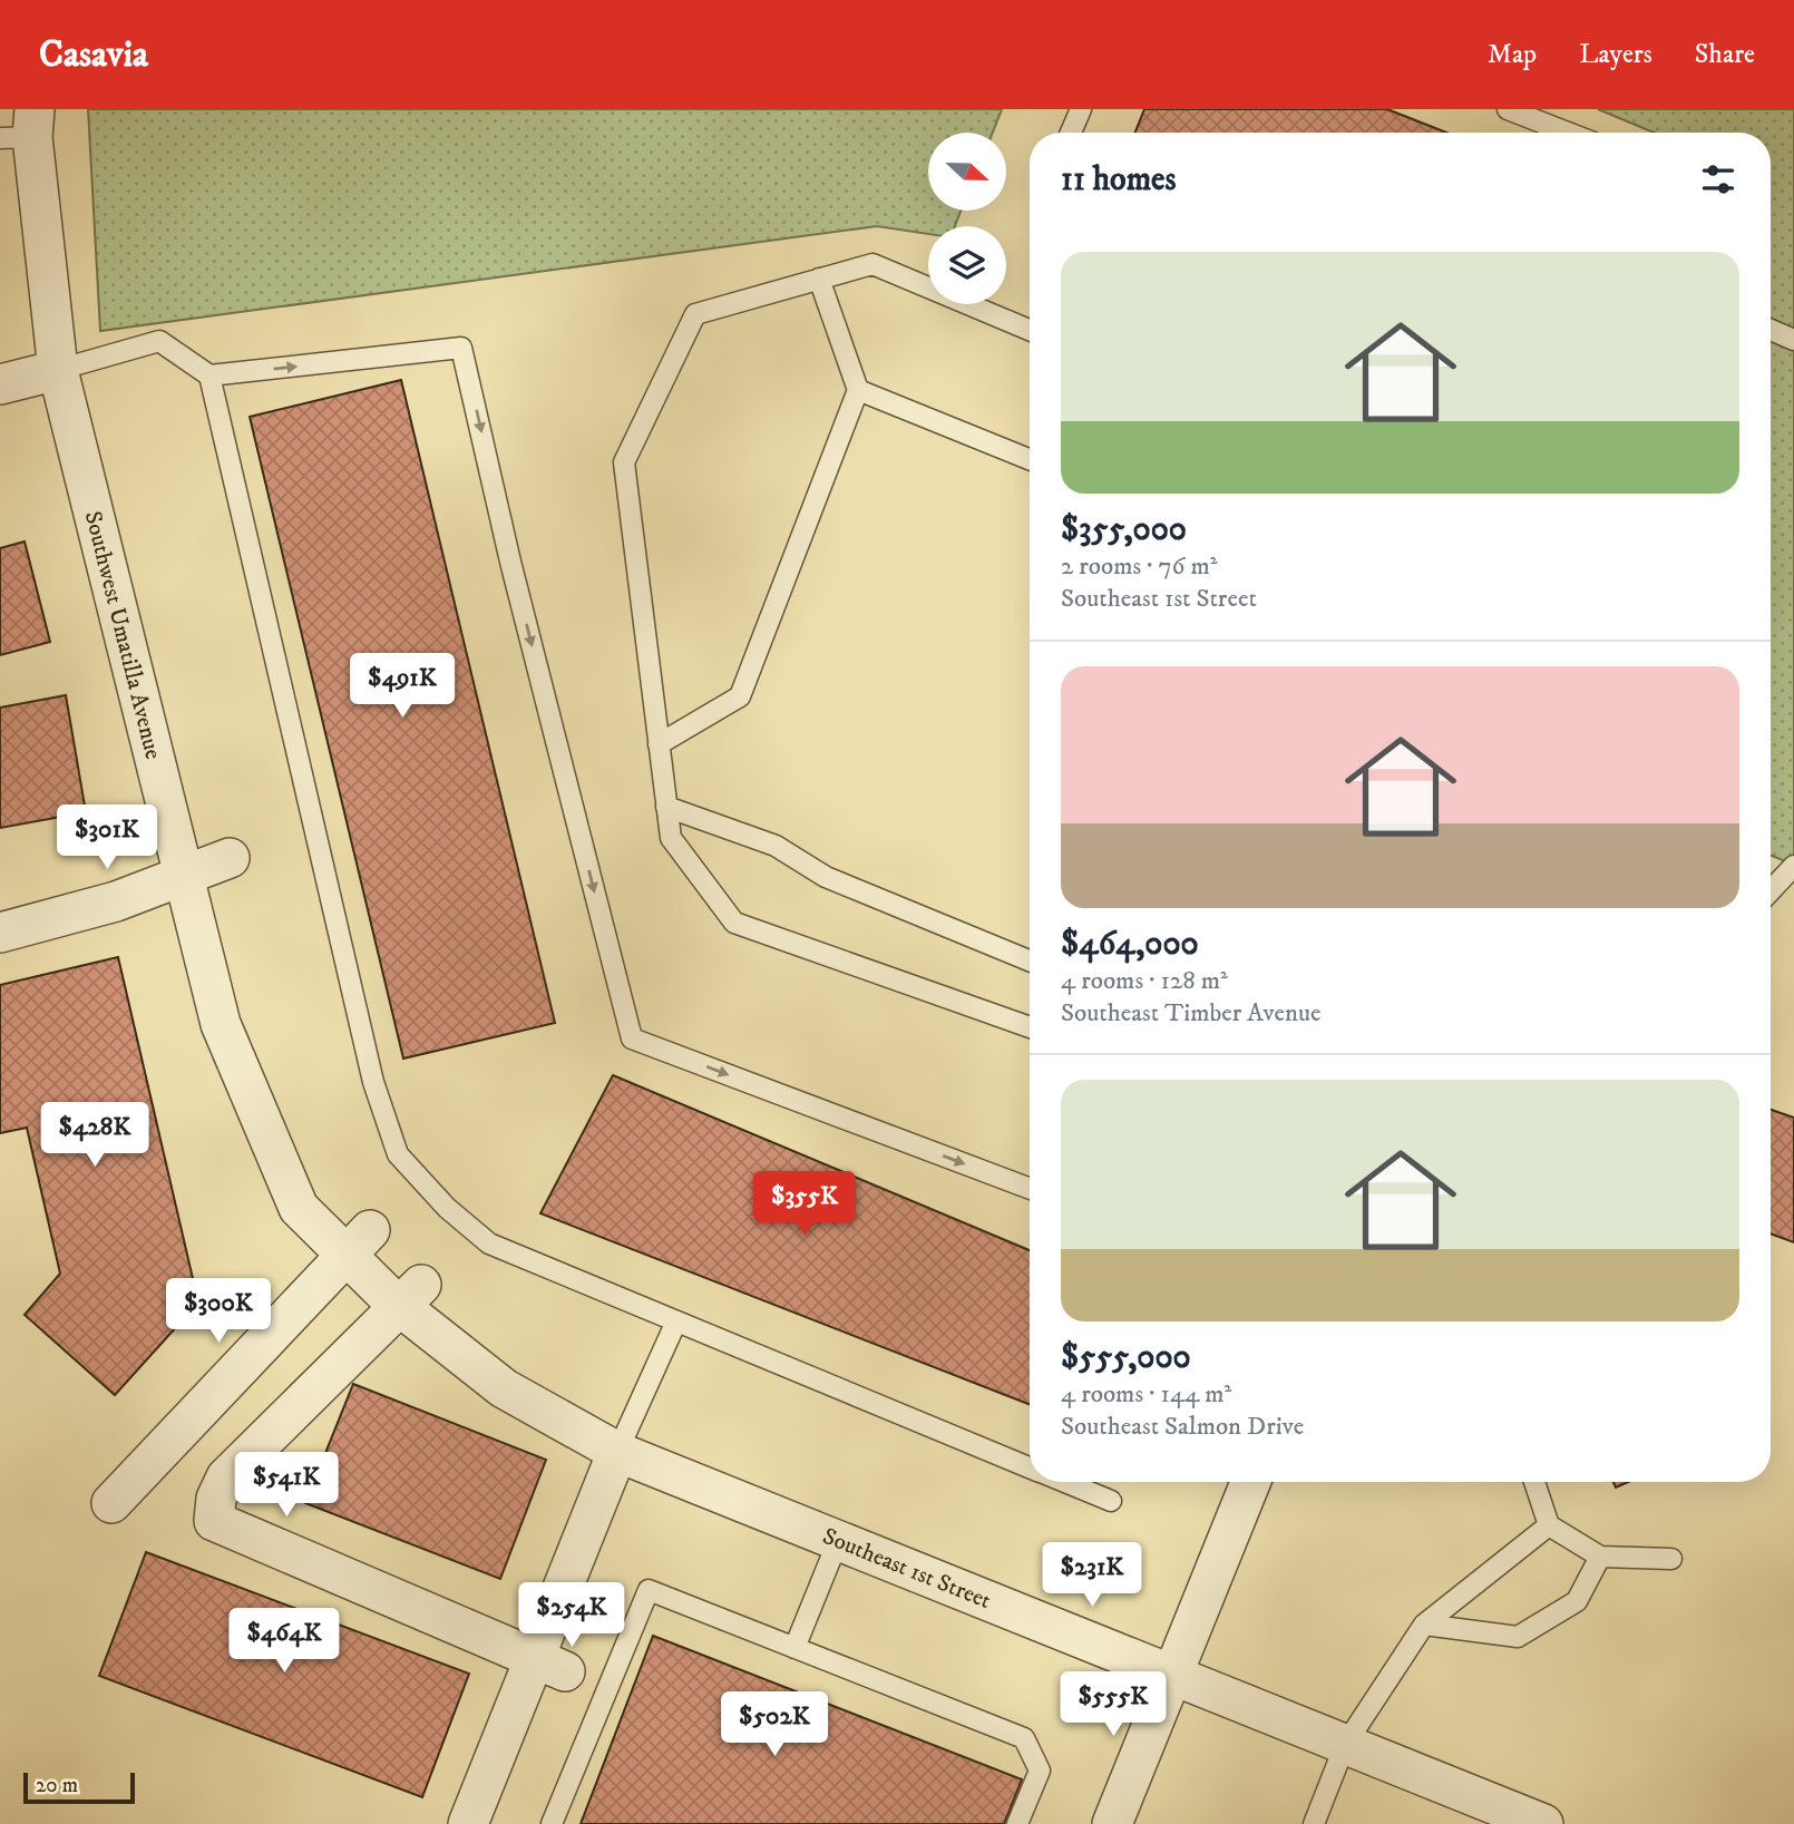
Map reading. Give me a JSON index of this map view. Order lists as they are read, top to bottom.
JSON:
{
  "streets": {
    "street": ["Southwest Umatilla Avenue", "Southeast 1st Street"]
  },
  "crossings": [
    ["Southwest Umatilla Avenue", "Southeast 1st Street"]
  ],
  "scale_bar": "20 m",
  "north": "right",
  "page": {
    "header": "Casavia",
    "nav": ["Map", "Layers", "Share"],
    "heading": "11 homes",
    "list": [
      {
        "name": "$355,000",
        "note": "2 rooms · 76 m² · Southeast 1st Street"
      },
      {
        "name": "$464,000",
        "note": "4 rooms · 128 m² · Southeast Timber Avenue"
      },
      {
        "name": "$555,000",
        "note": "4 rooms · 144 m² · Southeast Salmon Drive"
      }
    ],
    "price": [
      "$491K",
      "$301K",
      "$428K",
      "$355K",
      "$300K",
      "$541K",
      "$231K",
      "$254K",
      "$464K",
      "$555K",
      "$502K"
    ],
    "scale": "20 m"
  }
}
